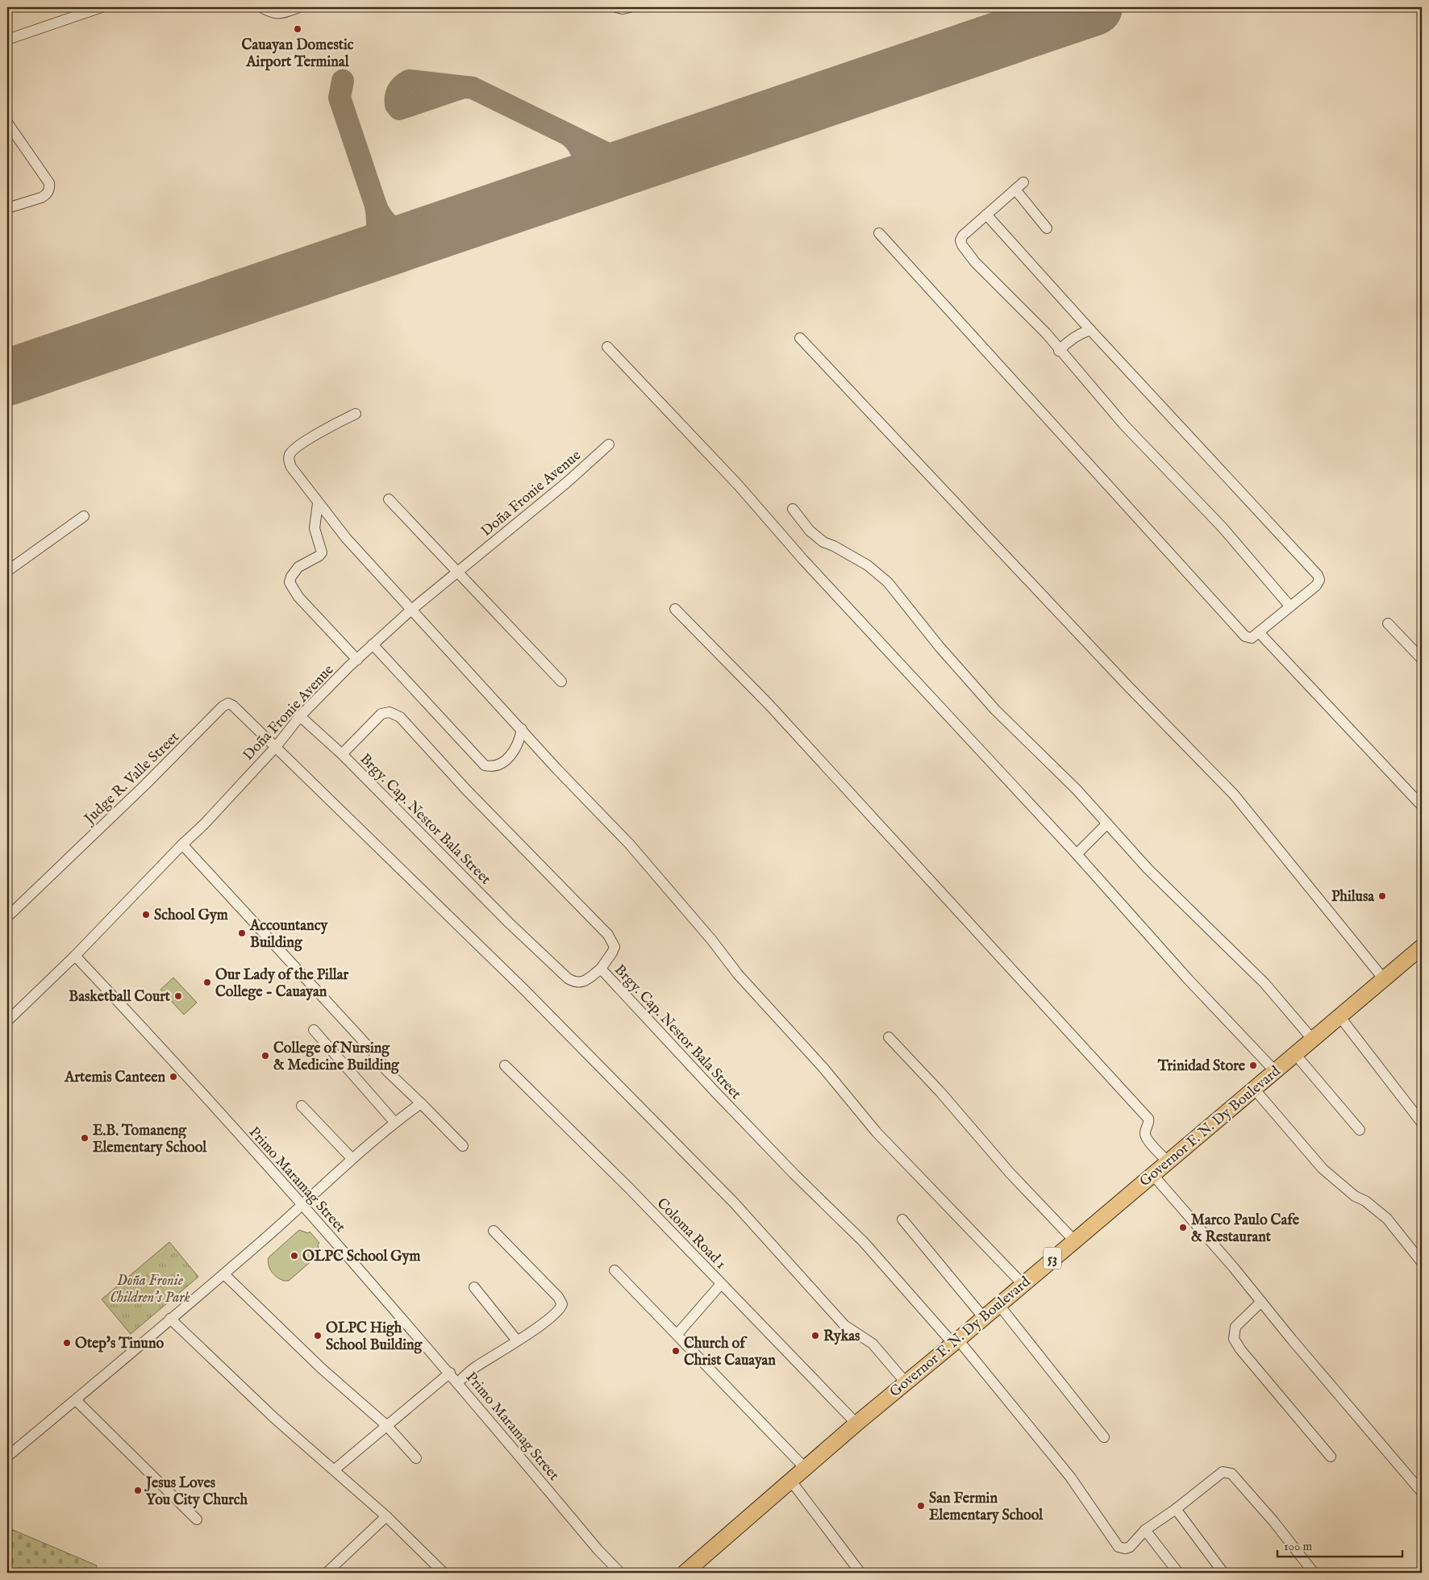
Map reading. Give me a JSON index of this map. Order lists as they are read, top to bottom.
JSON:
{
  "streets": {
    "highway": ["Governor F. N. Dy Boulevard", "53"],
    "street": [
      "Doña Fronie Avenue",
      "Judge R. Valle Street",
      "Brgy. Cap. Nestor Bala Street",
      "Primo Maramag Street",
      "Coloma Road 1"
    ]
  },
  "crossings": [
    ["Doña Fronie Avenue", "Judge R. Valle Street"],
    ["Doña Fronie Avenue", "Brgy. Cap. Nestor Bala Street"],
    ["Doña Fronie Avenue", "Primo Maramag Street"],
    ["Judge R. Valle Street", "Governor F. N. Dy Boulevard"],
    ["Brgy. Cap. Nestor Bala Street", "Governor F. N. Dy Boulevard"],
    ["Governor F. N. Dy Boulevard", "Coloma Road 1"]
  ],
  "parks": ["Doña Fronie Children's Park"],
  "places": [
    "Cauayan Domestic Airport Terminal",
    "Philusa",
    "School Gym",
    "Accountancy Building",
    "Our Lady of the Pillar College - Cauayan",
    "Basketball Court",
    "College of Nursing & Medicine Building",
    "Trinidad Store",
    "Artemis Canteen",
    "E.B. Tomaneng Elementary School",
    "Marco Paulo Cafe & Restaurant",
    "OLPC School Gym",
    "OLPC High School Building",
    "Rykas",
    "Otep's Tinuno",
    "Church of Christ Cauayan",
    "Jesus Loves You City Church",
    "San Fermin Elementary School"
  ],
  "scale_bar": "100 m"
}
